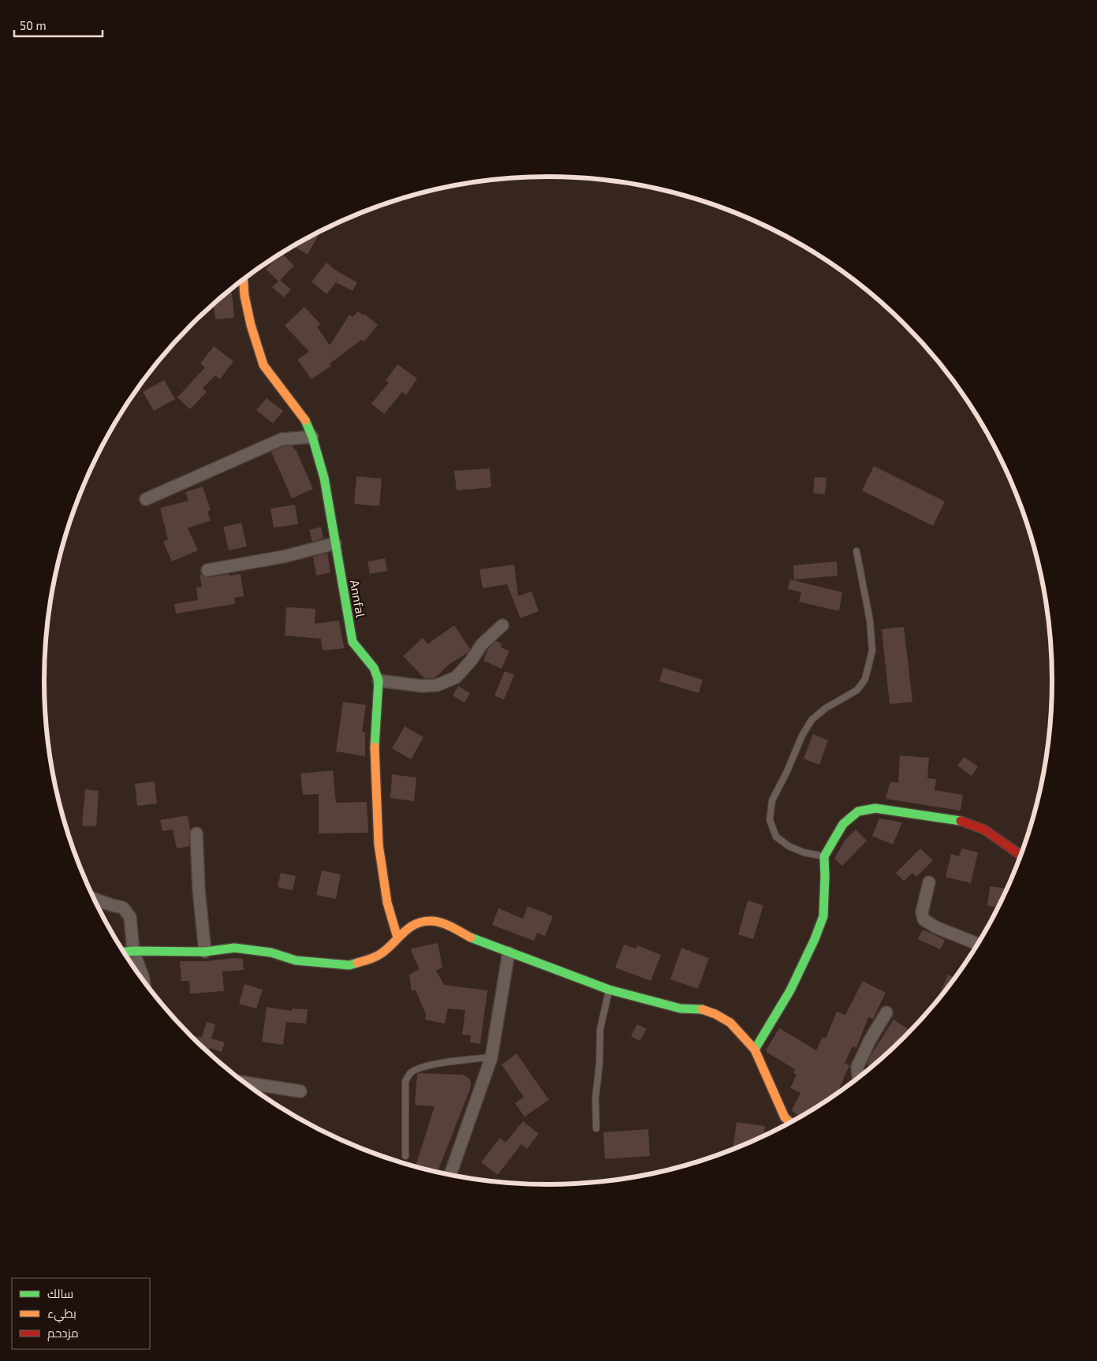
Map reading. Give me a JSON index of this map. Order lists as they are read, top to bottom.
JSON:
{
  "streets": {
    "street": ["Annfal"]
  },
  "legend": ["سالك", "بطيء", "مزدحم"],
  "scale_bar": "50 m"
}
